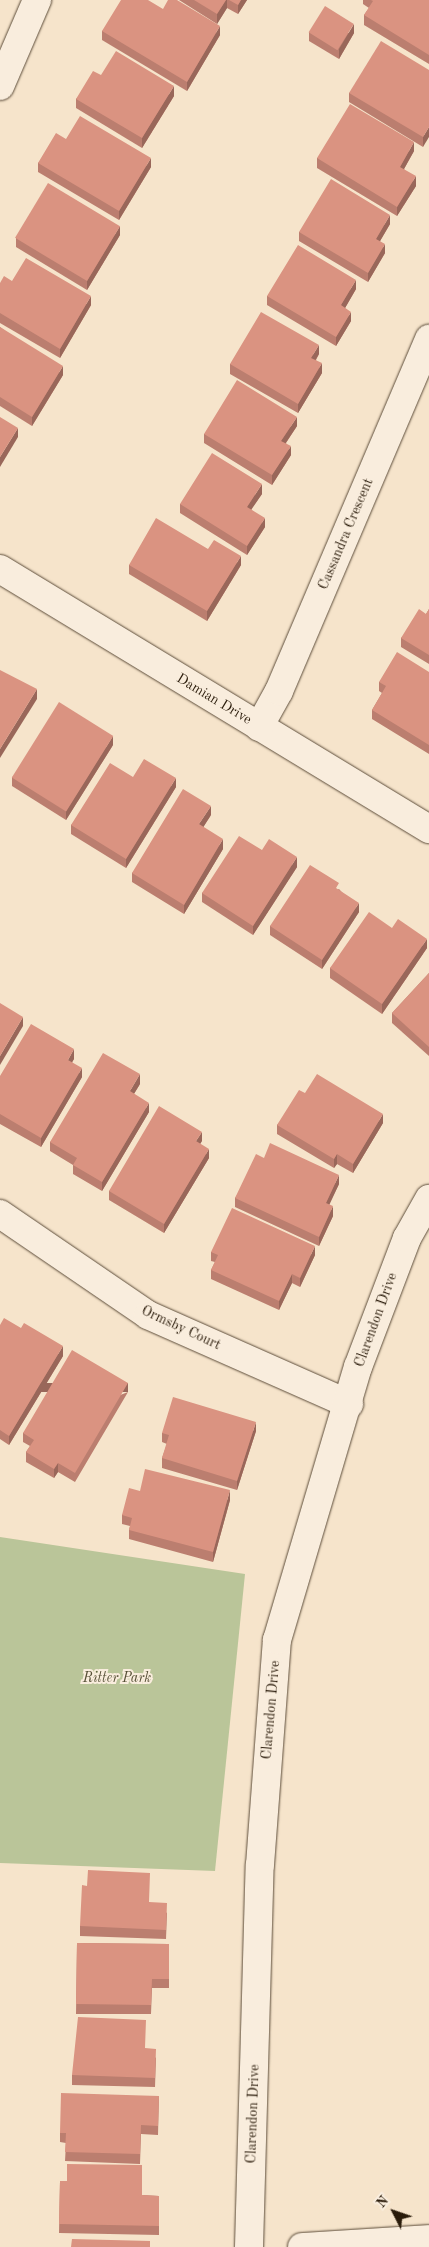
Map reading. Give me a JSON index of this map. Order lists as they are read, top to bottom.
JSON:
{
  "streets": {
    "street": [
      "Cassandra Crescent",
      "Damian Drive",
      "Clarendon Drive",
      "Ormsby Court"
    ]
  },
  "crossings": [
    ["Cassandra Crescent", "Damian Drive"],
    ["Clarendon Drive", "Ormsby Court"]
  ],
  "parks": ["Ritter Park"],
  "north": "top left"
}
